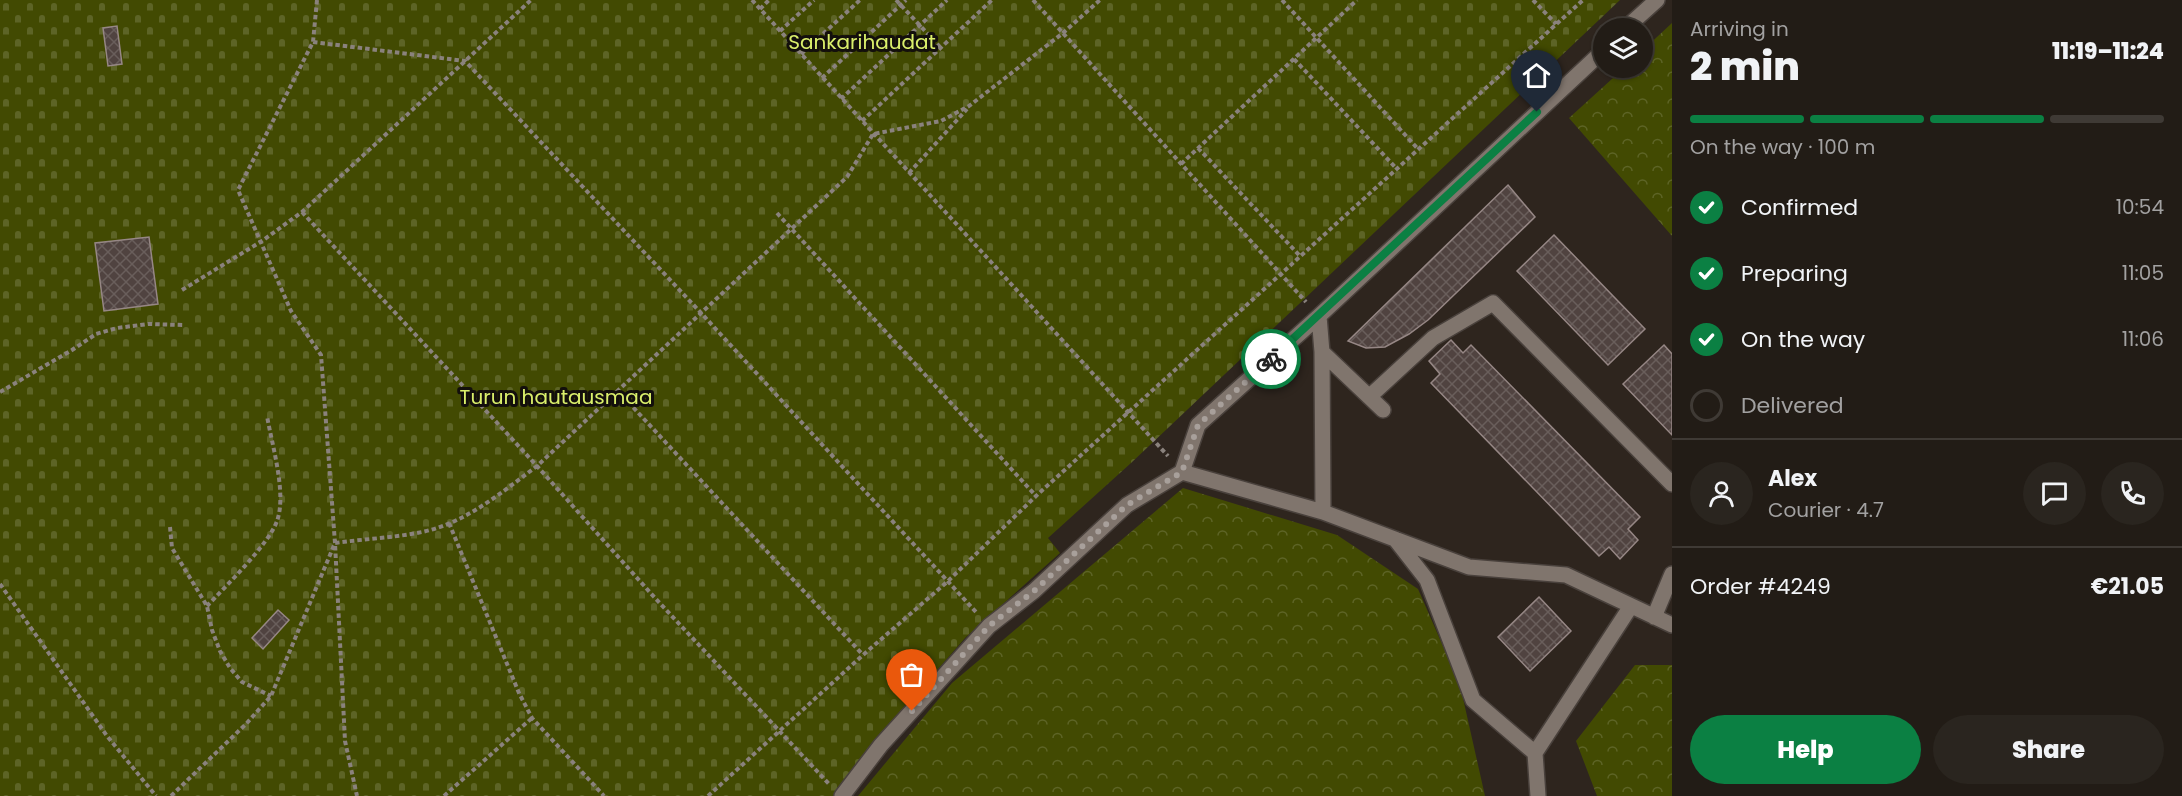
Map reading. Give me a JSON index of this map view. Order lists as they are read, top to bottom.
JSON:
{
  "parks": ["Sankarihaudat", "Turun hautausmaa"],
  "page": {
    "heading": ["2 min", "Arriving in", "11:19–11:24"],
    "panel": [
      "Alex",
      "Courier · 4.7",
      "Order #4249",
      "€21.05"
    ],
    "bar": "On the way · 100 m",
    "list": [
      ["Confirmed", "10:54"],
      ["Preparing", "11:05"],
      ["On the way", "11:06"],
      "Delivered"
    ],
    "buttons": ["Help", "Share"]
  }
}
